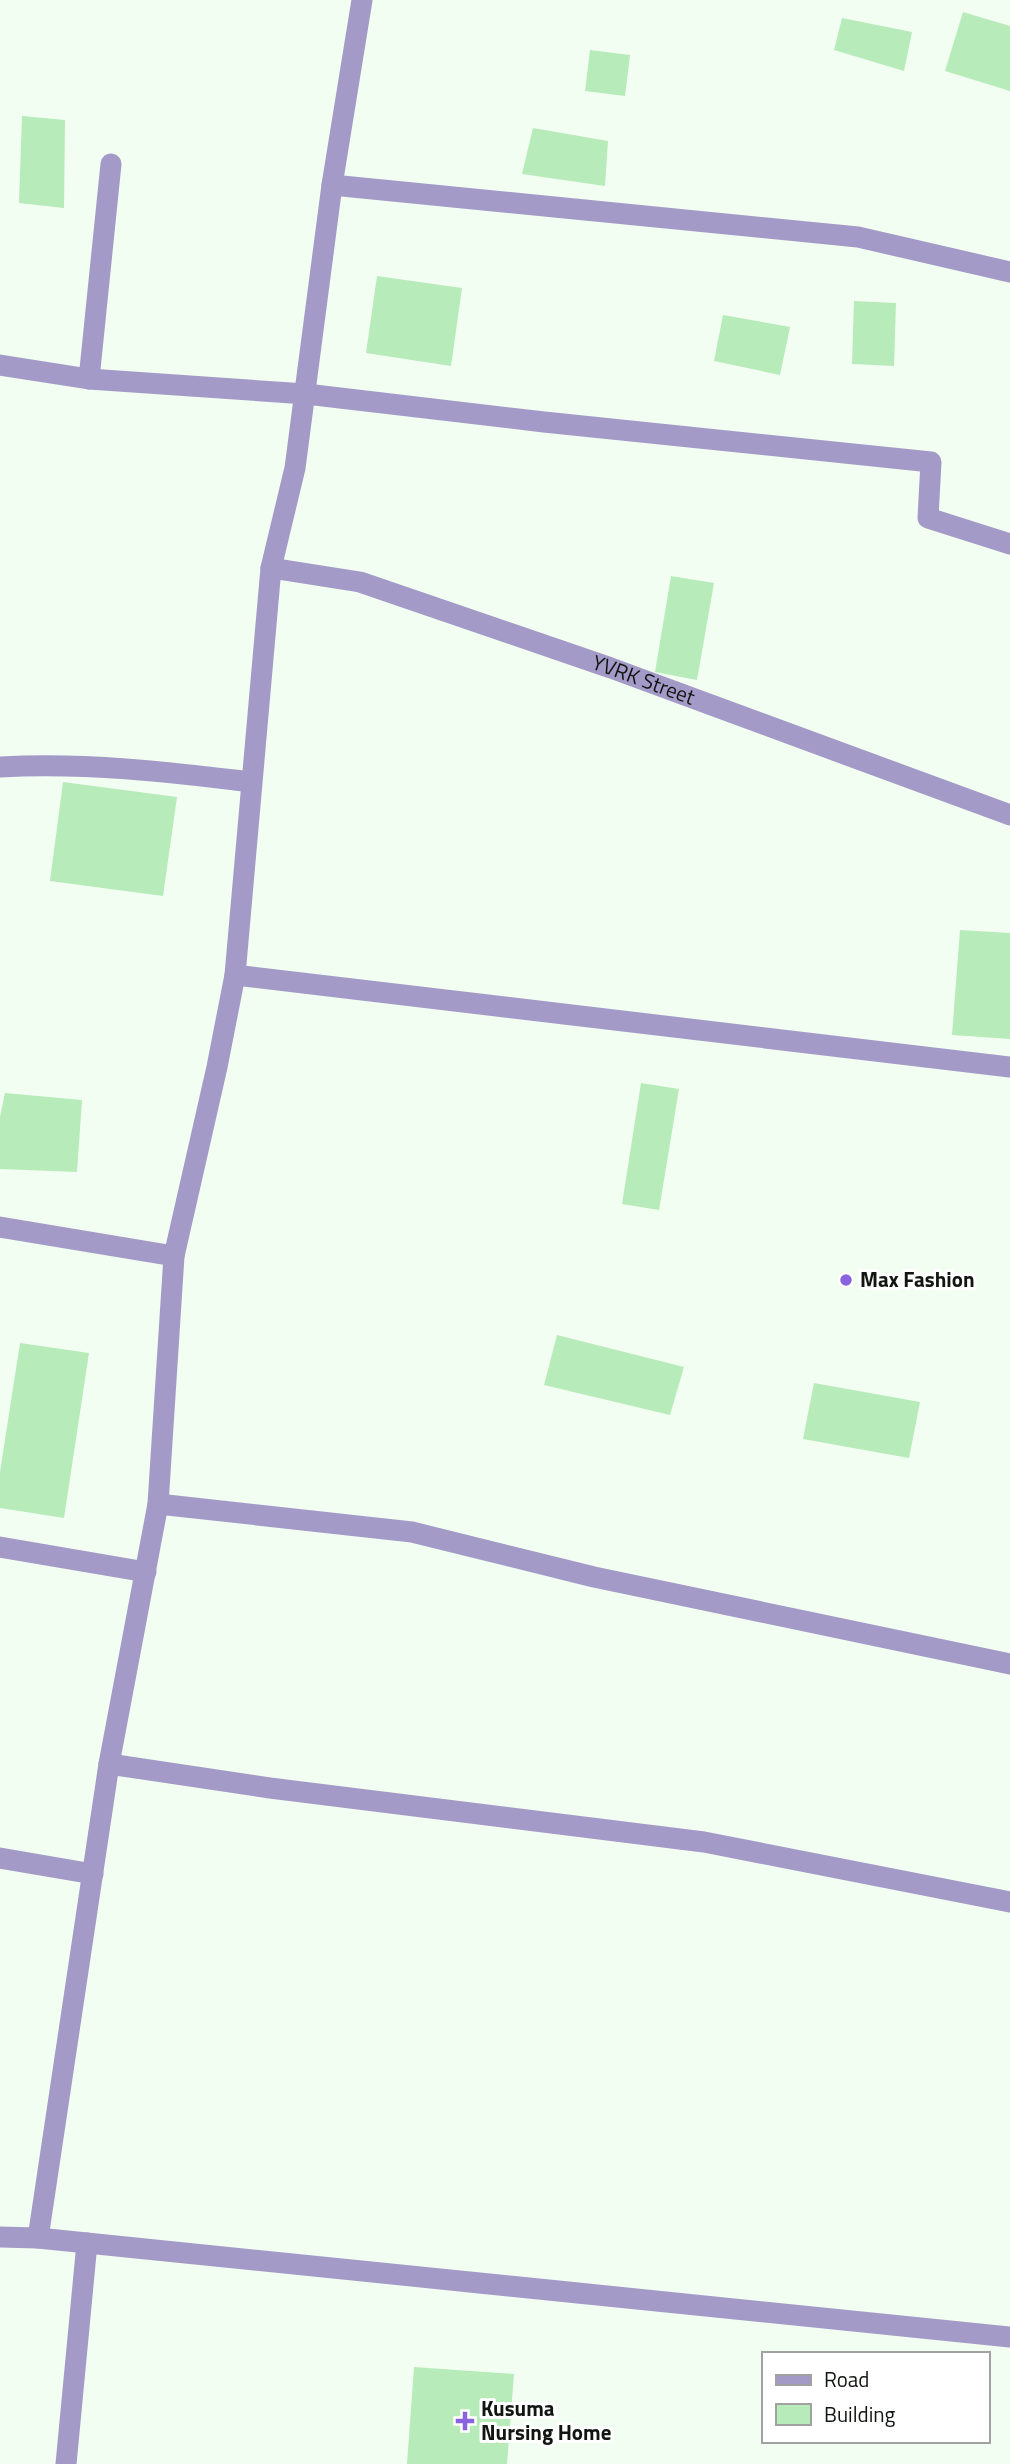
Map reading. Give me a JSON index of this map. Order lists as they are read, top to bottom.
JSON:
{
  "streets": {
    "street": ["YVRK Street"]
  },
  "places": {
    "other": ["Max Fashion"],
    "health": ["Kusuma Nursing Home"]
  },
  "legend": ["Road", "Building"]
}
